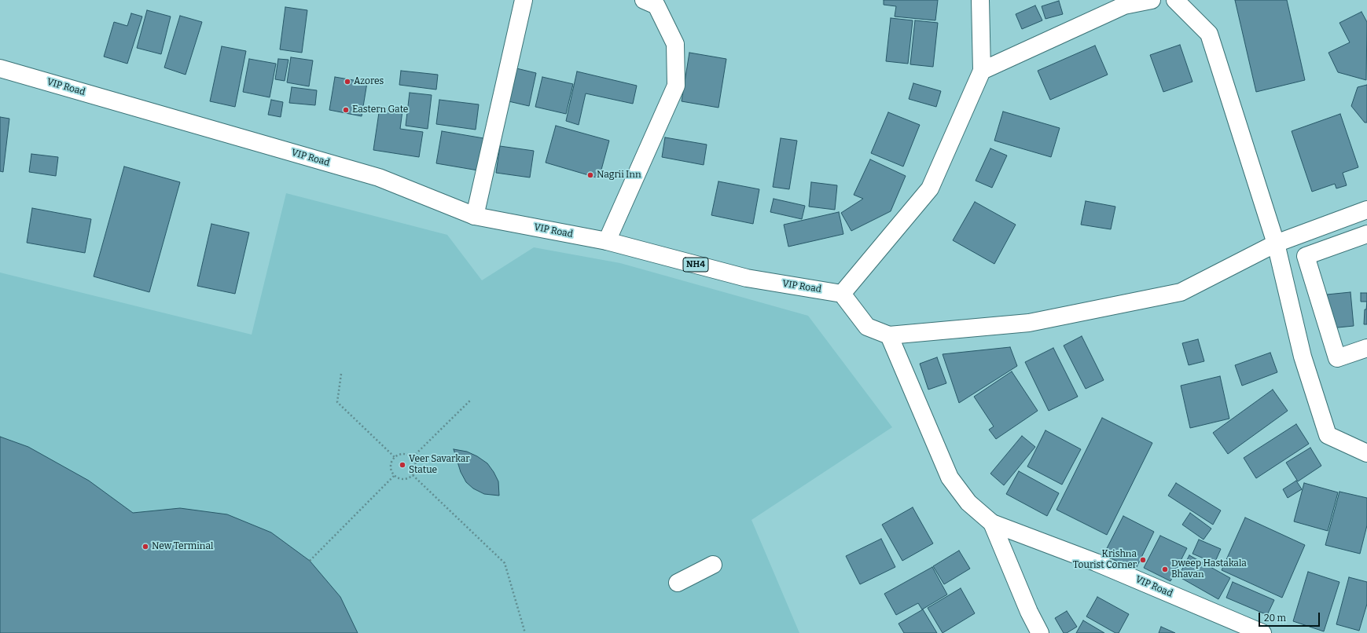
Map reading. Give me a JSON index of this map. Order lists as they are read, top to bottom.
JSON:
{
  "streets": {
    "main road": ["VIP Road", "NH4"]
  },
  "places": [
    "Azores",
    "Eastern Gate",
    "Nagrii Inn",
    "Veer Savarkar Statue",
    "New Terminal",
    "Krishna Tourist Corner",
    "Dweep Hastakala Bhavan"
  ],
  "scale_bar": "20 m"
}
